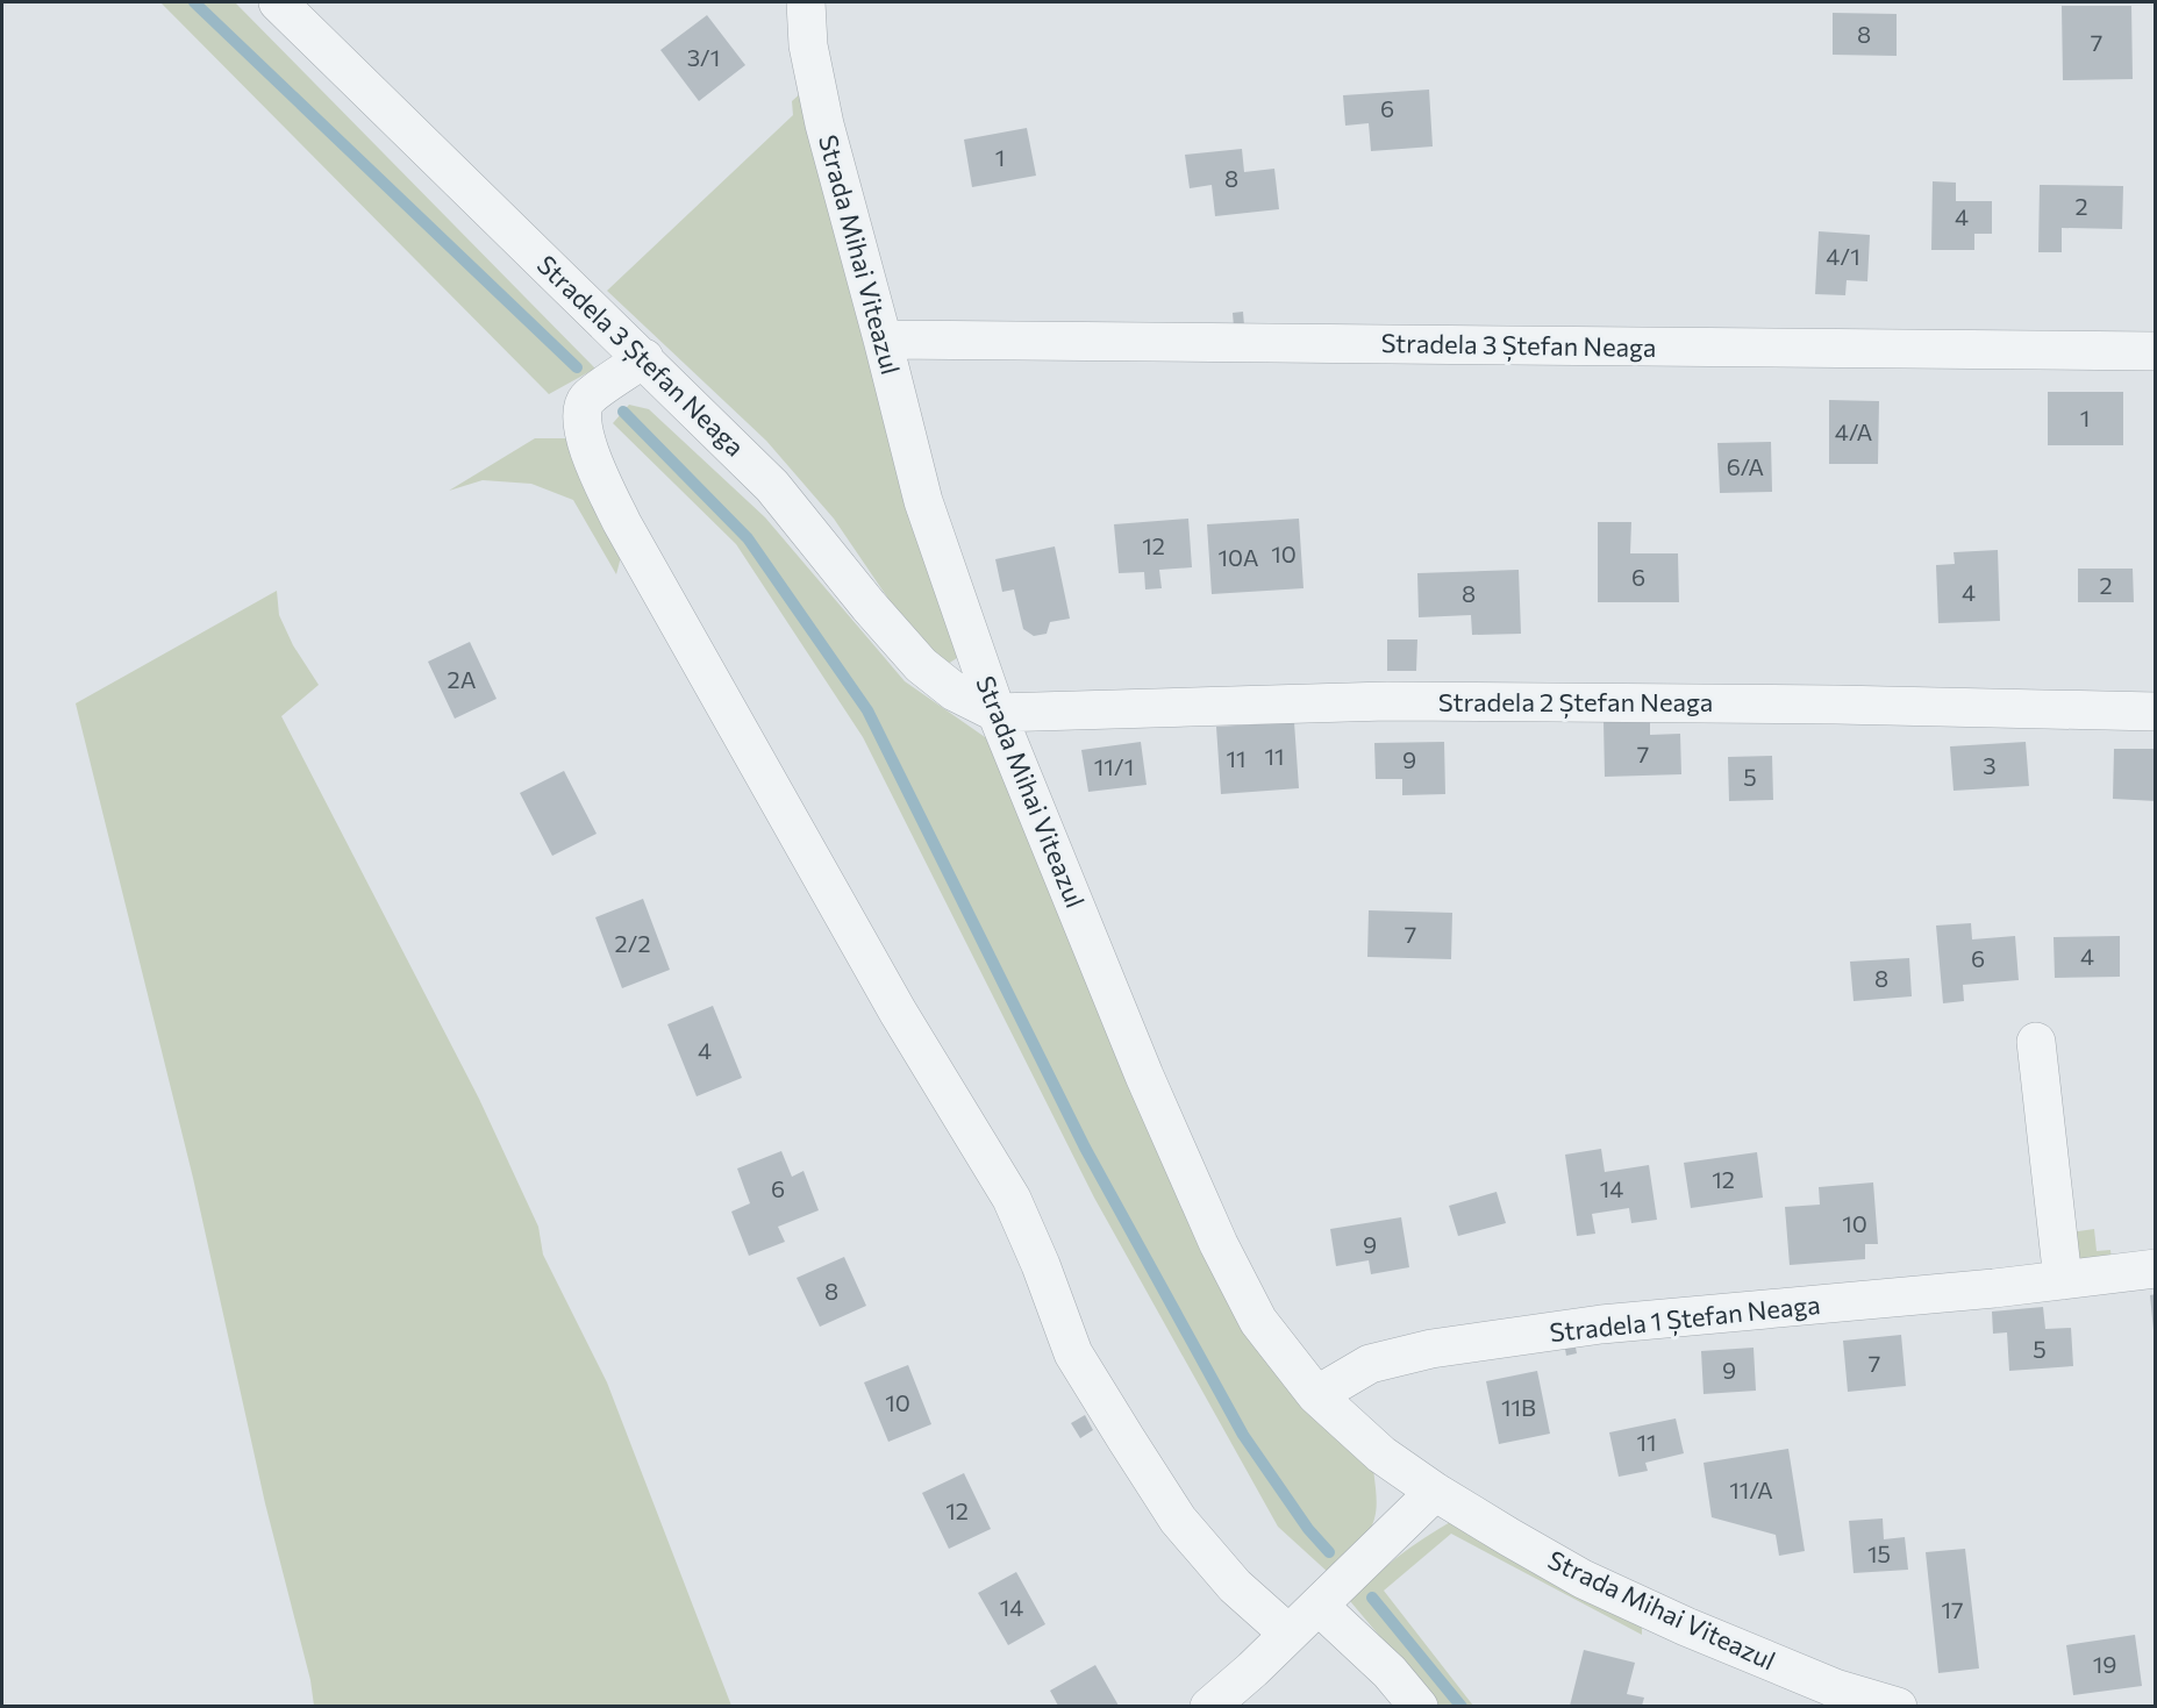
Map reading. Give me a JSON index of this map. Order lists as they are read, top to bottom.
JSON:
{
  "streets": {
    "street": [
      "Strada Mihai Viteazul",
      "Stradela 3 Ștefan Neaga",
      "Stradela 2 Ștefan Neaga",
      "Stradela 1 Ștefan Neaga"
    ]
  },
  "crossings": [
    ["Strada Mihai Viteazul", "Stradela 3 Ștefan Neaga"],
    ["Strada Mihai Viteazul", "Stradela 2 Ștefan Neaga"],
    ["Strada Mihai Viteazul", "Stradela 1 Ștefan Neaga"],
    ["Stradela 3 Ștefan Neaga", "Stradela 2 Ștefan Neaga"]
  ],
  "house_numbers": [
    "8",
    "7",
    "3/1",
    "6",
    "1",
    "8",
    "2",
    "4",
    "4/1",
    "1",
    "4/A",
    "6/A",
    "12",
    "10",
    "10A",
    "6",
    "2",
    "4",
    "8",
    "2A",
    "7",
    "11",
    "11",
    "9",
    "3",
    "11/1",
    "5",
    "7",
    "2/2",
    "4",
    "6",
    "8",
    "4",
    "12",
    "6",
    "14",
    "10",
    "9",
    "8",
    "5",
    "7",
    "9",
    "10",
    "11B",
    "11",
    "11/A",
    "12",
    "15",
    "14",
    "17",
    "19"
  ]
}
